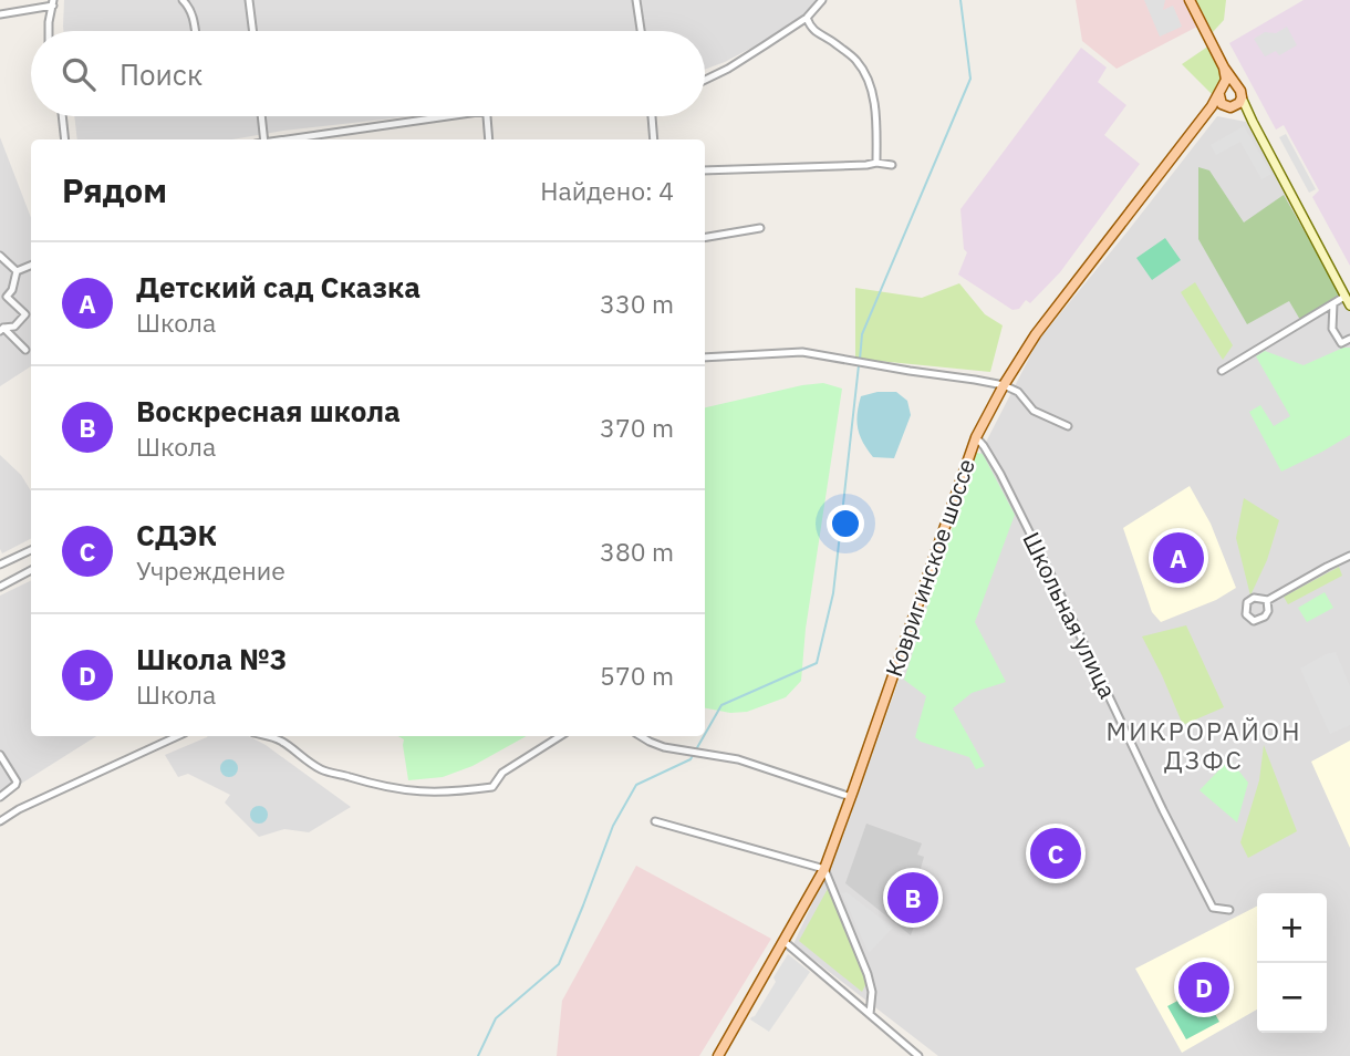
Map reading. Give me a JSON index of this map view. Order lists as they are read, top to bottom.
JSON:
{
  "streets": {
    "main road": ["Ковригинское шоссе"],
    "street": ["Школьная улица"]
  },
  "crossings": [
    ["Ковригинское шоссе", "Школьная улица"]
  ],
  "districts": ["МИКРОРАЙОН ДЗФС"],
  "page": {
    "search": "Поиск",
    "heading": ["Рядом", "Найдено: 4"],
    "list": [
      {
        "mark": "A",
        "name": "Детский сад Сказка",
        "note": "Школа",
        "value": "330 m"
      },
      {
        "mark": "B",
        "name": "Воскресная школа",
        "note": "Школа",
        "value": "370 m"
      },
      {
        "mark": "C",
        "name": "СДЭК",
        "note": "Учреждение",
        "value": "380 m"
      },
      {
        "mark": "D",
        "name": "Школа №3",
        "note": "Школа",
        "value": "570 m"
      }
    ],
    "pins": [
      "A",
      "C",
      "B",
      "D"
    ],
    "map_buttons": ["+", "−"]
  }
}
